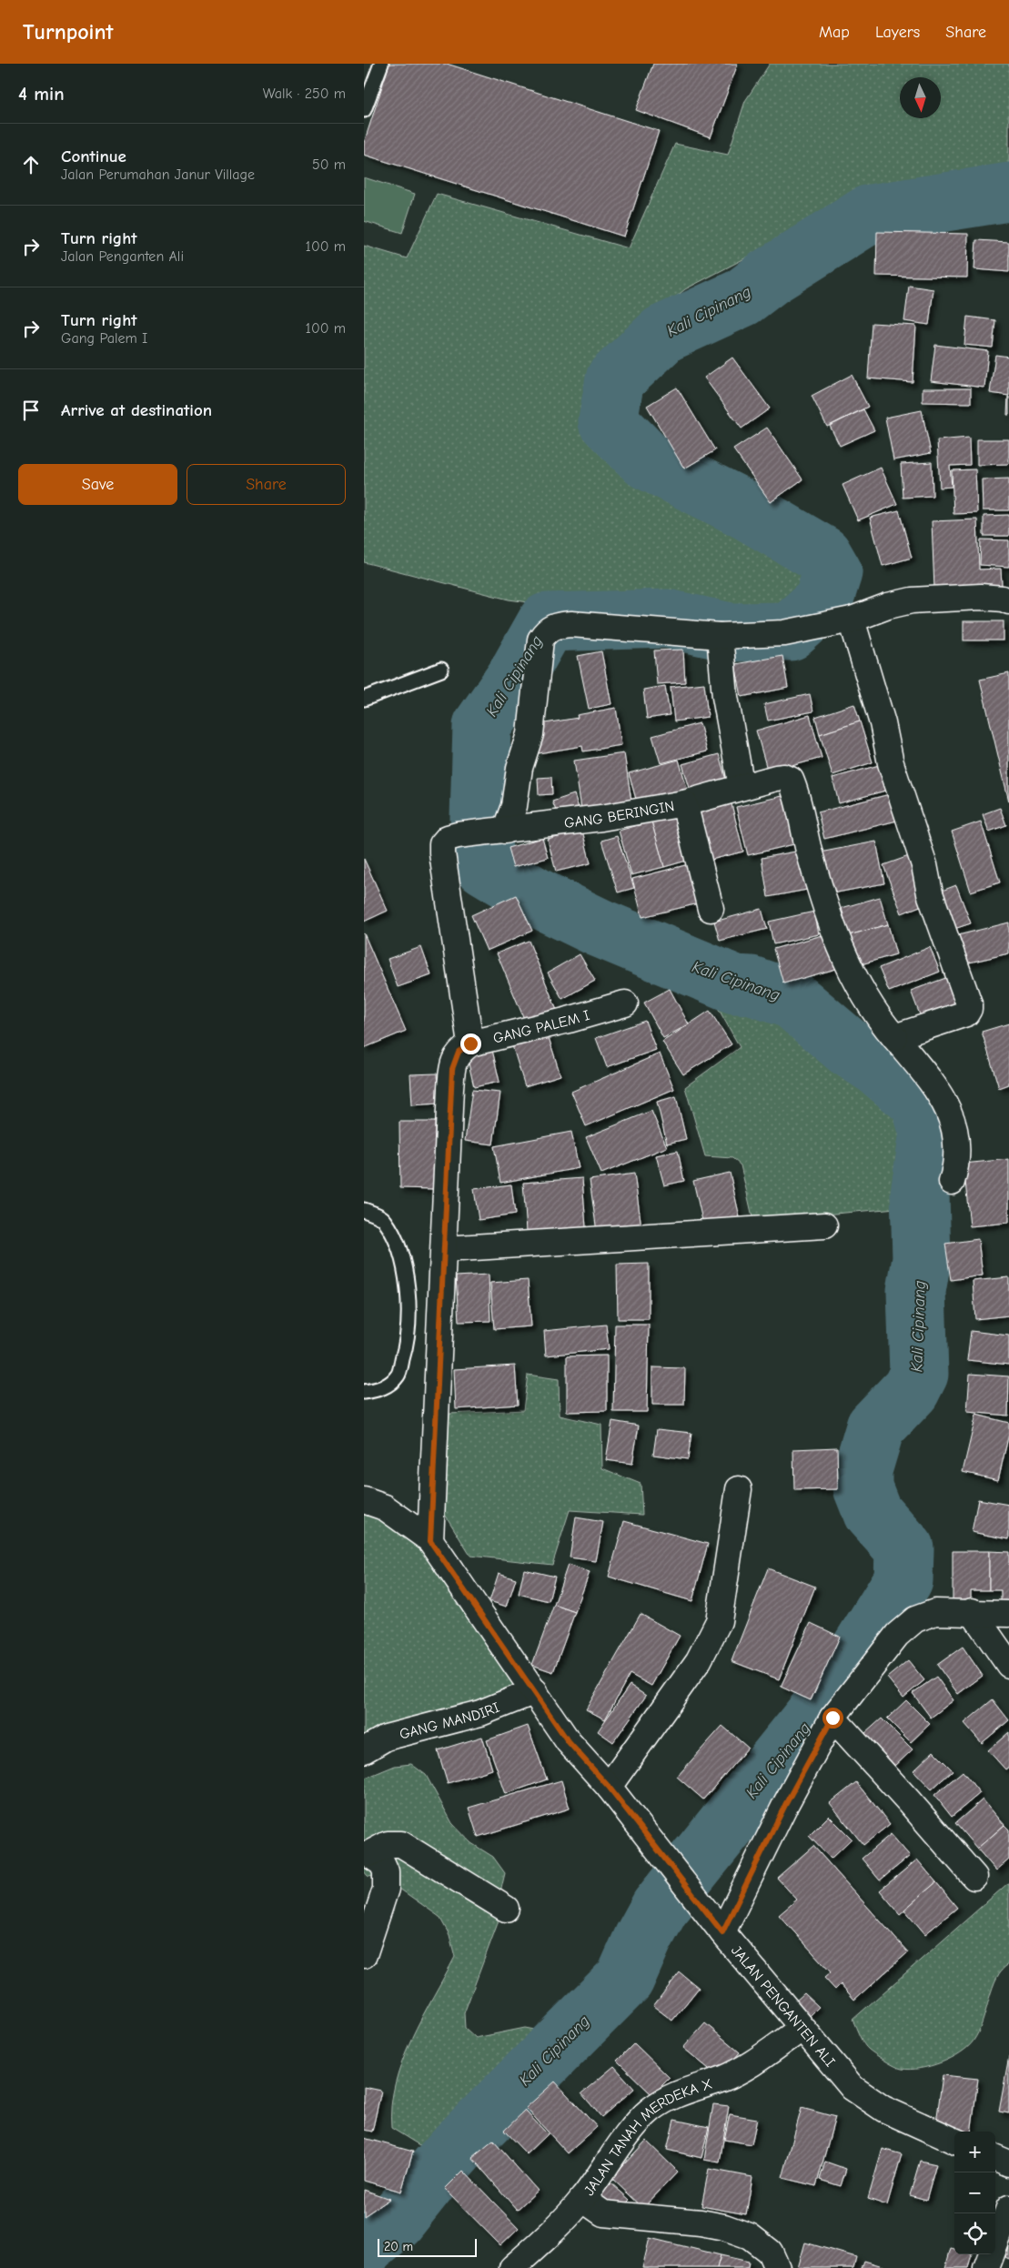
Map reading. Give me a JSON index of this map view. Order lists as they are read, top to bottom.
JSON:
{
  "streets": {
    "street": [
      "GANG BERINGIN",
      "GANG PALEM I",
      "GANG MANDIRI",
      "JALAN PENGANTEN ALI",
      "JALAN TANAH MERDEKA X"
    ]
  },
  "crossings": [
    ["GANG BERINGIN", "GANG PALEM I"],
    ["GANG MANDIRI", "JALAN PENGANTEN ALI"],
    ["JALAN PENGANTEN ALI", "JALAN TANAH MERDEKA X"]
  ],
  "water": ["Kali Cipinang"],
  "scale_bar": "20 m",
  "north": "bottom",
  "page": {
    "header": "Turnpoint",
    "nav": ["Map", "Layers", "Share"],
    "heading": ["4 min", "Walk · 250 m"],
    "list": [
      ["Continue", "Jalan Perumahan Janur Village", "50 m"],
      ["Turn right", "Jalan Penganten Ali", "100 m"],
      ["Turn right", "Gang Palem I", "100 m"],
      "Arrive at destination"
    ],
    "buttons": ["Save", "Share"],
    "map_buttons": ["+", "−"],
    "scale": "20 m"
  }
}
